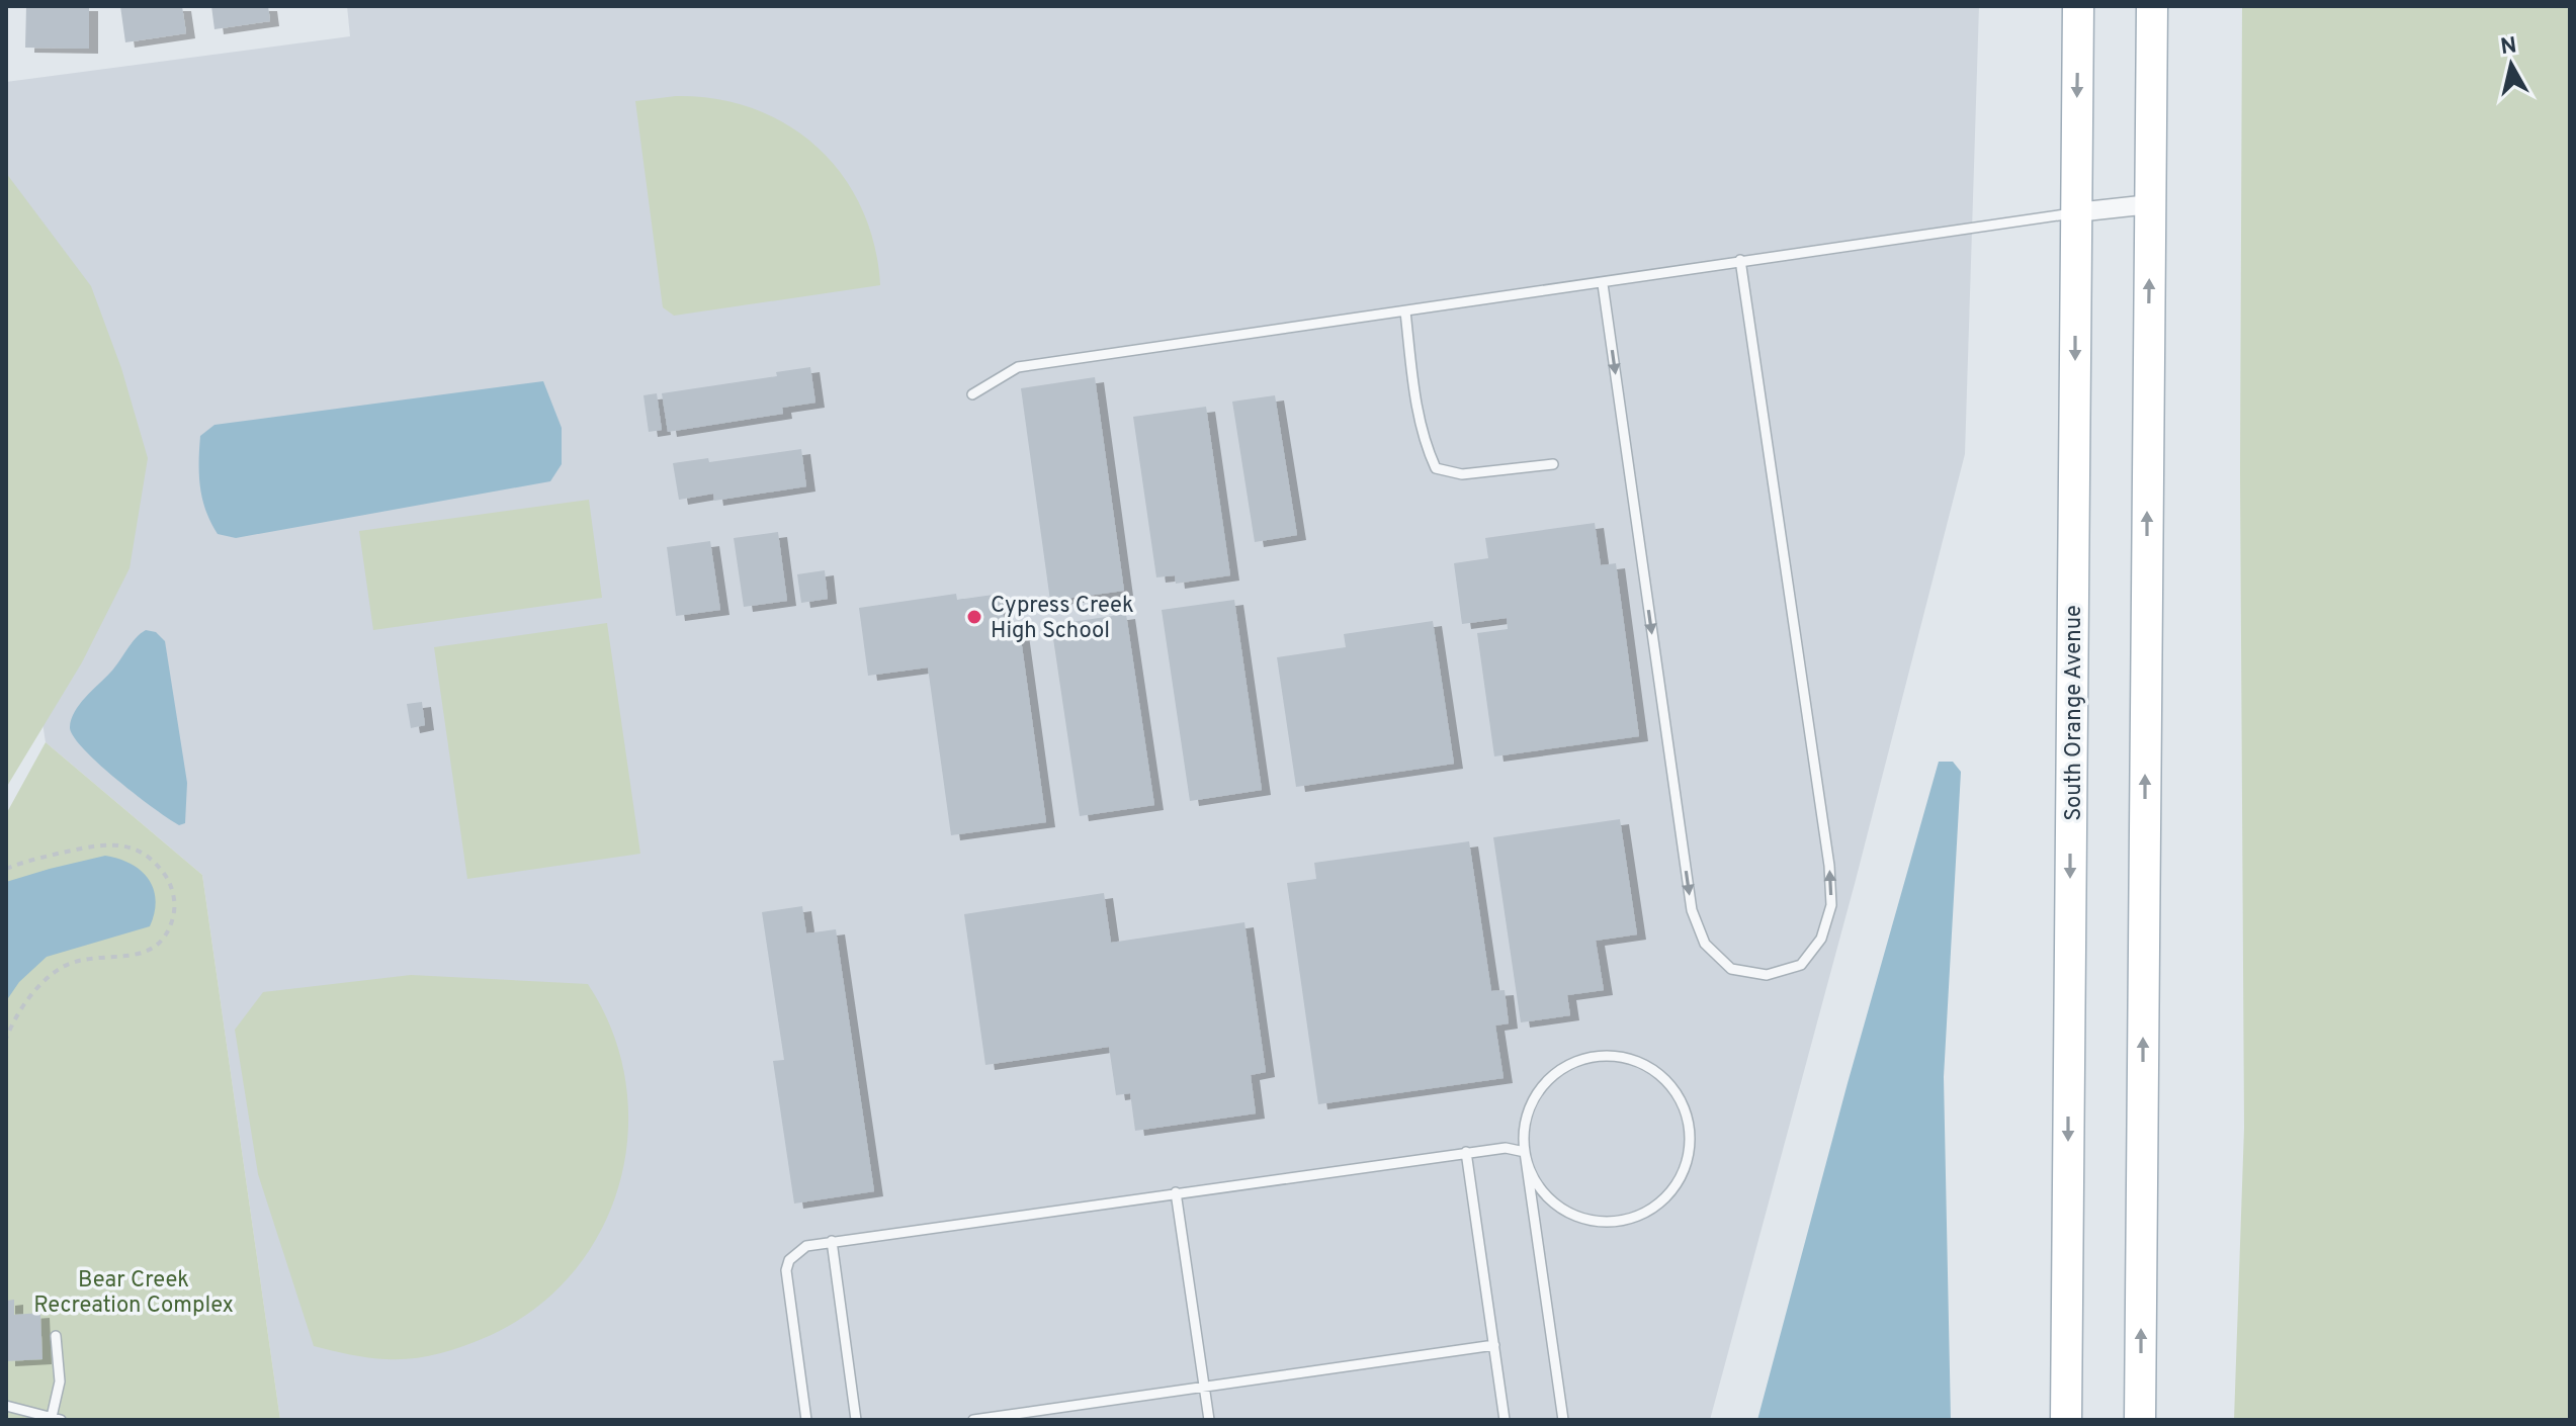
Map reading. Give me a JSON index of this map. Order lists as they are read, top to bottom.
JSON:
{
  "streets": {
    "main road": ["South Orange Avenue"]
  },
  "parks": ["Bear Creek Recreation Complex"],
  "places": ["Cypress Creek High School"],
  "north": "top"
}
